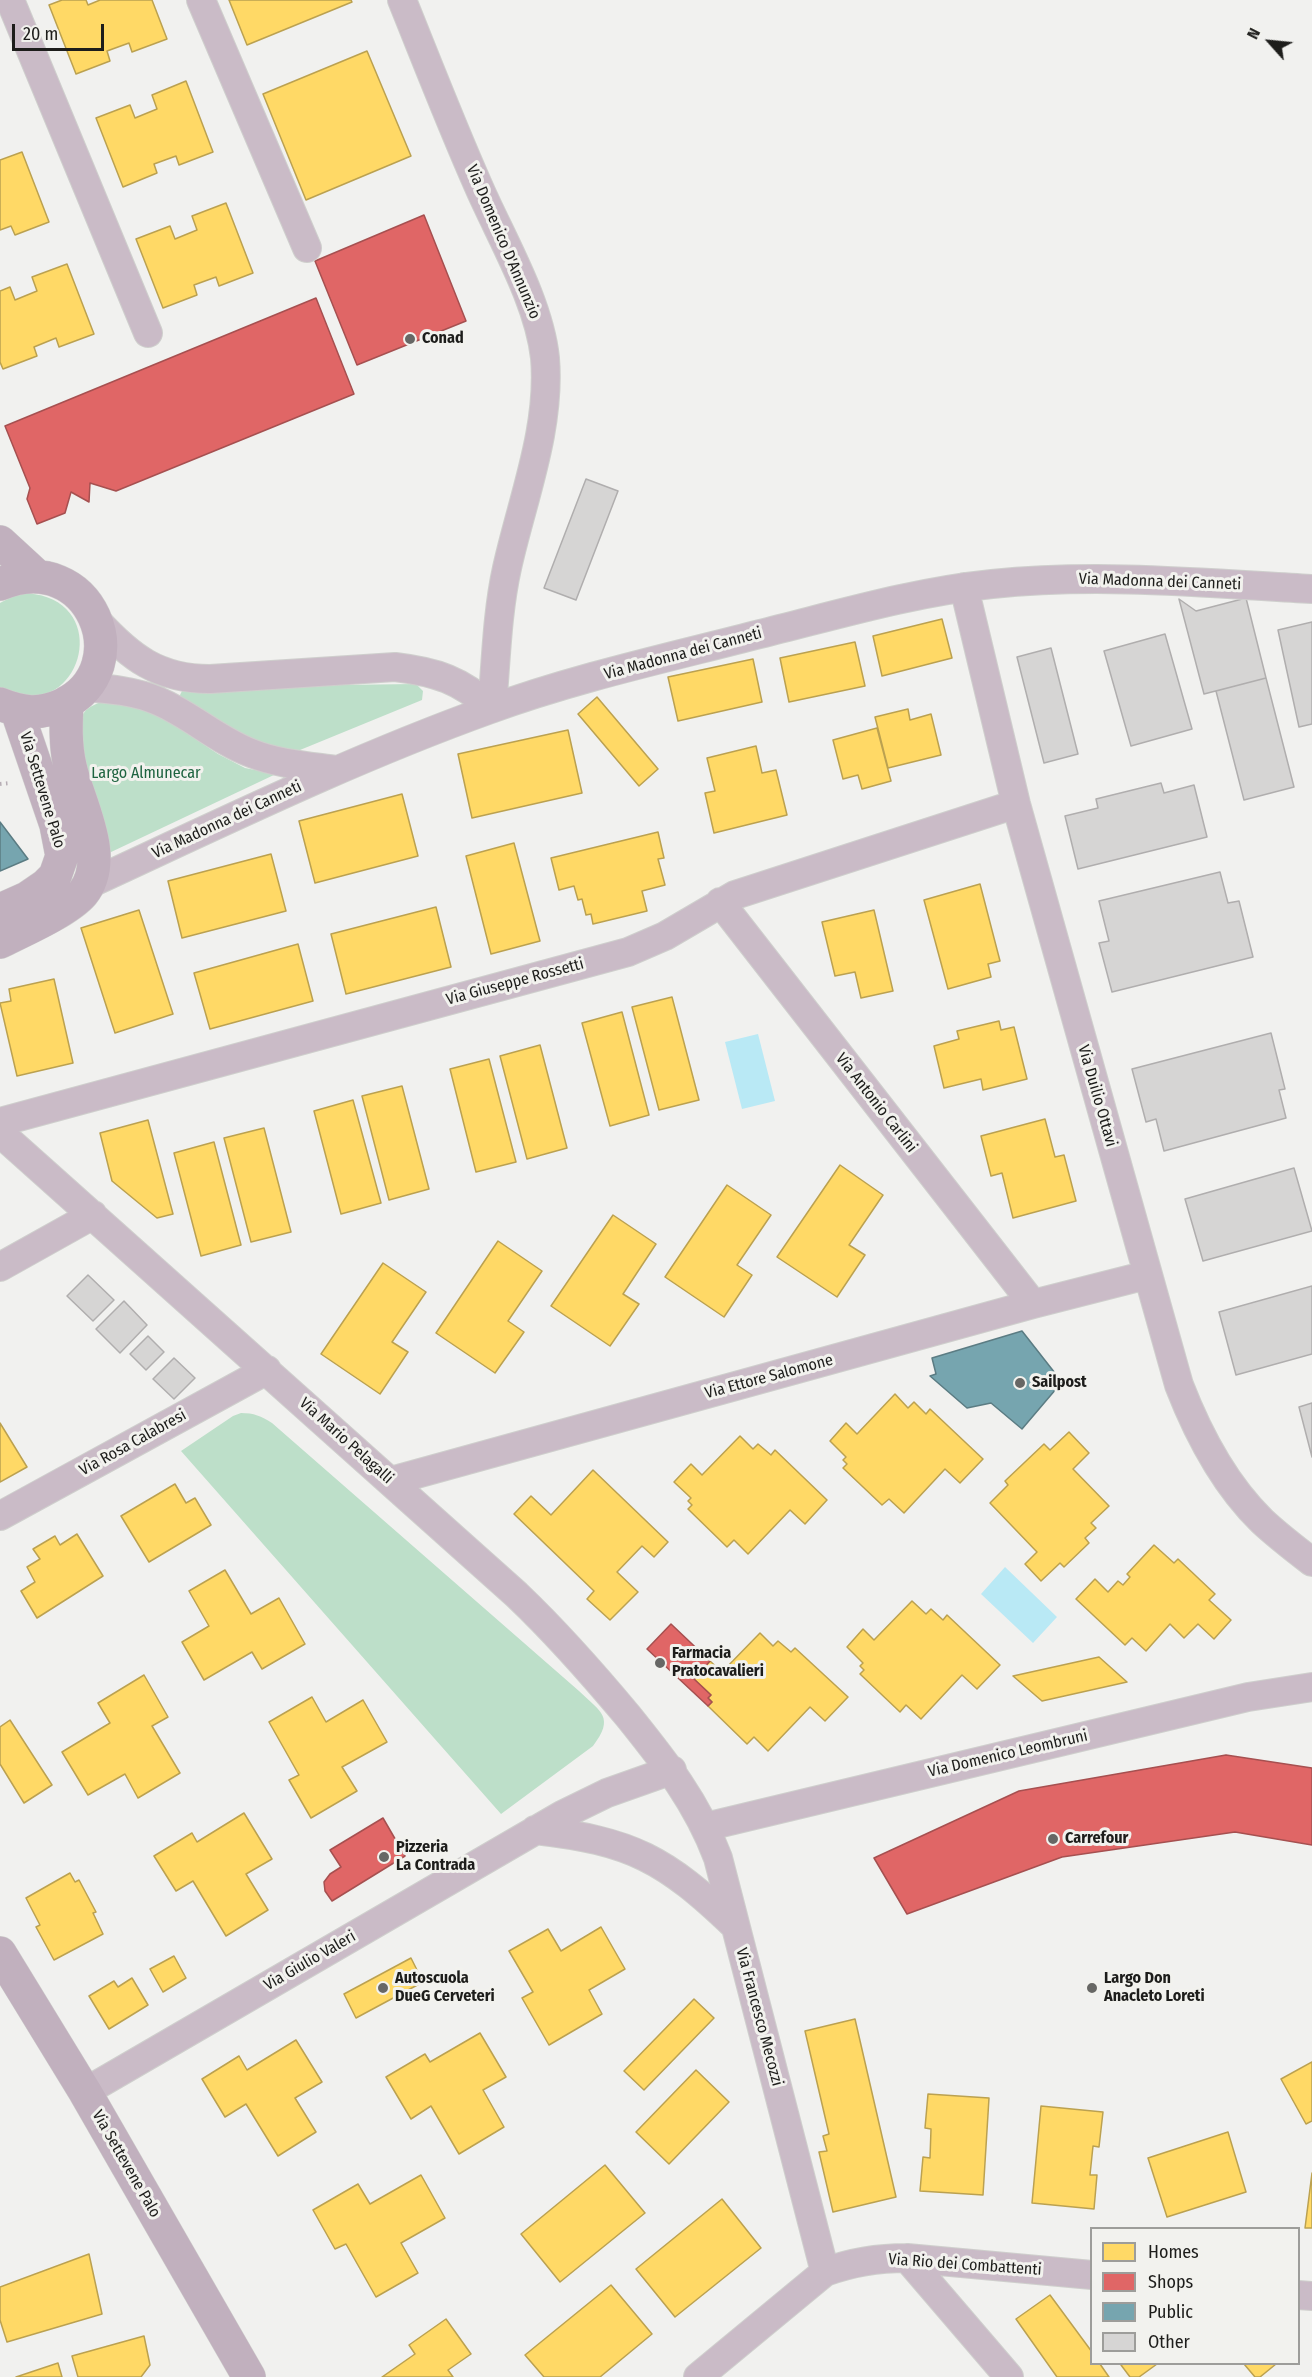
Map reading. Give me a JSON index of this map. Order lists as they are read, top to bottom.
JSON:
{
  "streets": {
    "street": [
      "Via Domenico D'Annunzio",
      "Via Madonna dei Canneti",
      "Via Settevene Palo",
      "Via Giuseppe Rossetti",
      "Via Duilio Ottavi",
      "Via Antonio Carlini",
      "Via Ettore Salomone",
      "Via Mario Pelagalli",
      "Via Rosa Calabresi",
      "Via Domenico Leombruni",
      "Via Giulio Valeri",
      "Via Francesco Mecozzi",
      "Via Rio dei Combattenti"
    ]
  },
  "crossings": [
    ["Via Domenico D'Annunzio", "Via Madonna dei Canneti"],
    ["Via Madonna dei Canneti", "Via Settevene Palo"],
    ["Via Madonna dei Canneti", "Via Duilio Ottavi"],
    ["Via Settevene Palo", "Via Giulio Valeri"],
    ["Via Giuseppe Rossetti", "Via Duilio Ottavi"],
    ["Via Giuseppe Rossetti", "Via Antonio Carlini"],
    ["Via Duilio Ottavi", "Via Ettore Salomone"],
    ["Via Antonio Carlini", "Via Ettore Salomone"],
    ["Via Ettore Salomone", "Via Mario Pelagalli"],
    ["Via Mario Pelagalli", "Via Rosa Calabresi"],
    ["Via Mario Pelagalli", "Via Giulio Valeri"],
    ["Via Mario Pelagalli", "Via Francesco Mecozzi"],
    ["Via Domenico Leombruni", "Via Francesco Mecozzi"],
    ["Via Giulio Valeri", "Via Francesco Mecozzi"],
    ["Via Francesco Mecozzi", "Via Rio dei Combattenti"]
  ],
  "parks": ["Largo Almunecar"],
  "places": [
    "Conad",
    "Sailpost",
    "Farmacia Pratocavalieri",
    "Carrefour",
    "Pizzeria La Contrada",
    "Autoscuola DueG Cerveteri",
    "Largo Don Anacleto Loreti"
  ],
  "legend": [
    "Homes",
    "Shops",
    "Public",
    "Other"
  ],
  "scale_bar": "20 m",
  "north": "top left"
}
